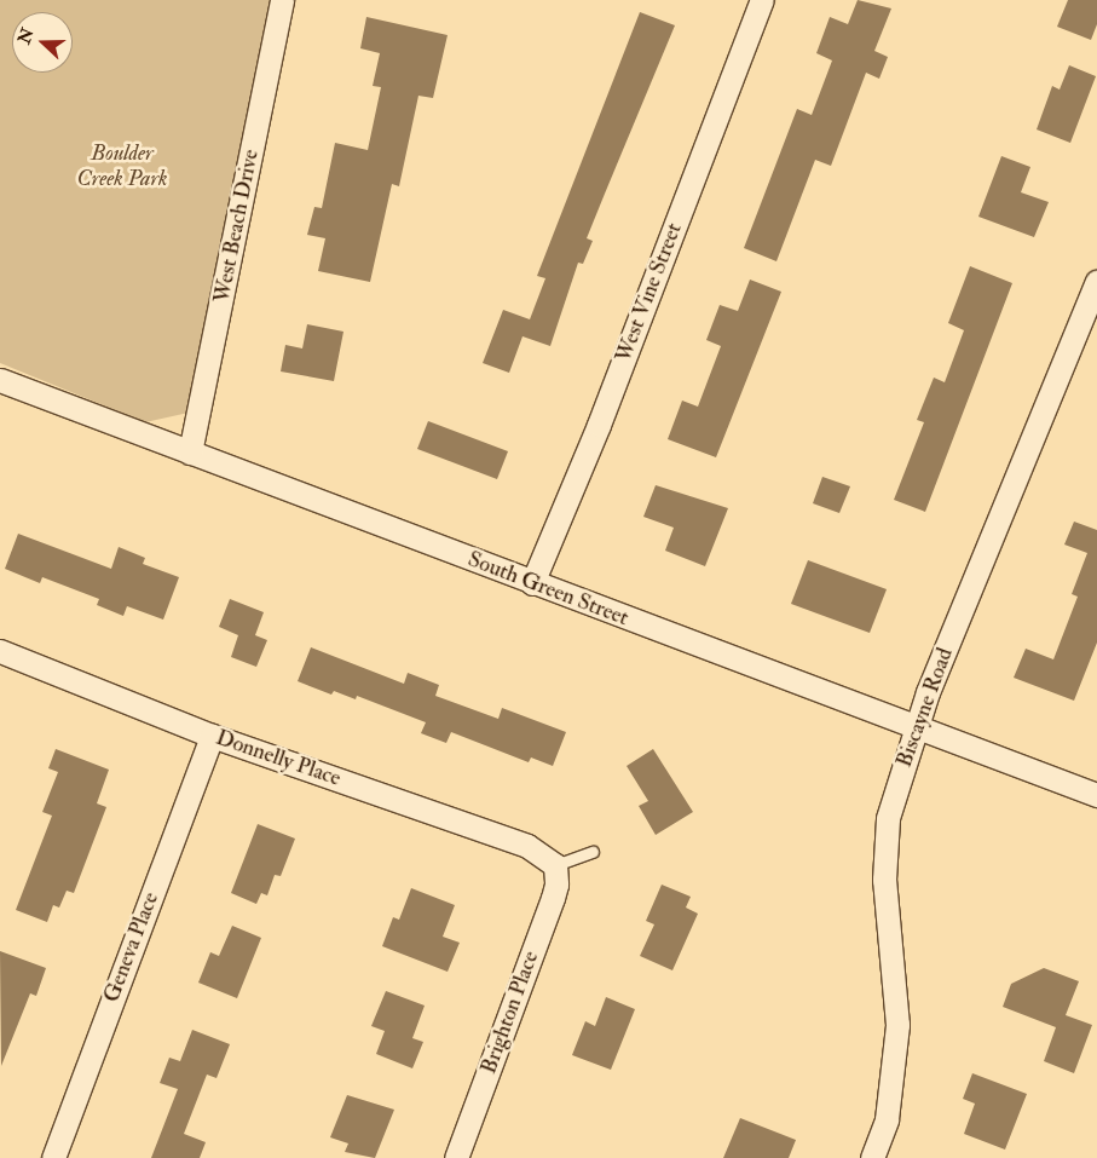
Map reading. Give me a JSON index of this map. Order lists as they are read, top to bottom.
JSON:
{
  "streets": {
    "street": [
      "West Beach Drive",
      "West Vine Street",
      "South Green Street",
      "Biscayne Road",
      "Donnelly Place",
      "Geneva Place",
      "Brighton Place"
    ]
  },
  "crossings": [
    ["West Beach Drive", "South Green Street"],
    ["West Vine Street", "South Green Street"],
    ["South Green Street", "Biscayne Road"],
    ["Donnelly Place", "Geneva Place"],
    ["Donnelly Place", "Brighton Place"]
  ],
  "parks": ["Boulder Creek Park"],
  "north": "left"
}
